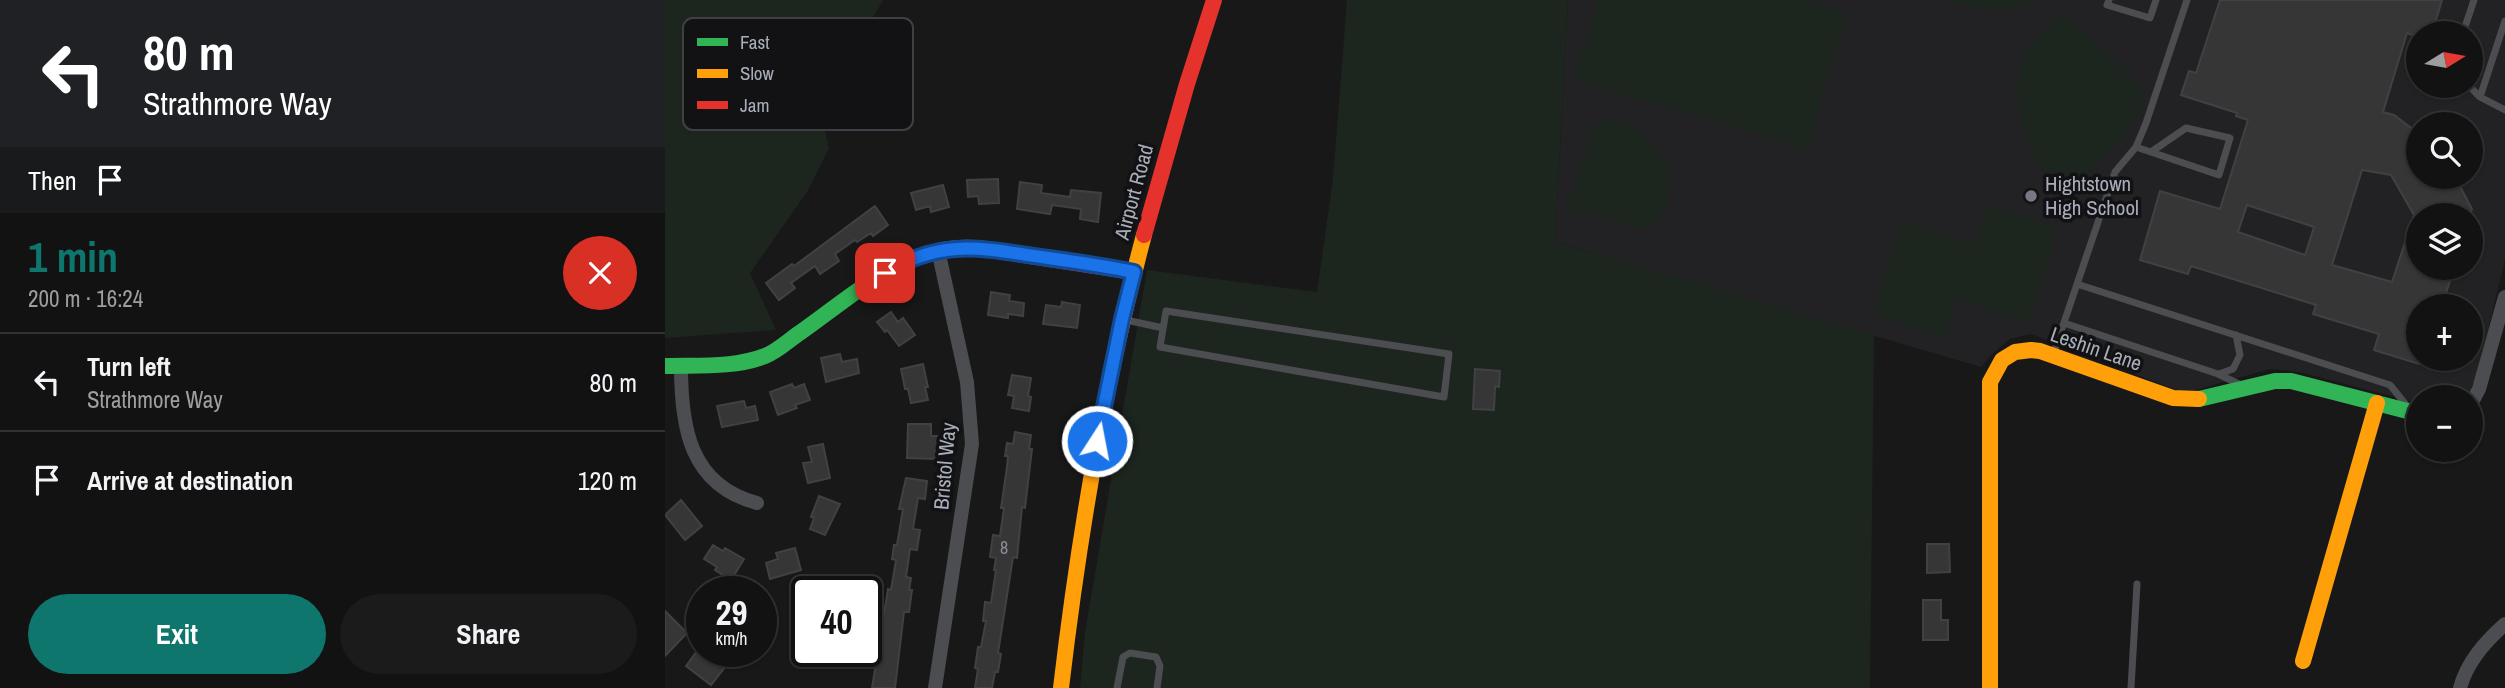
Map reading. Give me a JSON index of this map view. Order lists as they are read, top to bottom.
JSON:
{
  "streets": {
    "street": ["Airport Road", "Leshin Lane", "Bristol Way"]
  },
  "places": ["Hightstown High School"],
  "house_numbers": ["8"],
  "legend": ["Fast", "Slow", "Jam"],
  "north": "right",
  "page": {
    "turn": ["80 m", "Strathmore Way"],
    "map_buttons": ["+", "−"],
    "then": "Then",
    "heading": ["1 min", "200 m · 16:24"],
    "list": [
      {
        "name": "Turn left",
        "note": "Strathmore Way",
        "value": "80 m"
      },
      {
        "name": "Arrive at destination",
        "value": "120 m"
      }
    ],
    "speed": "29 km/h",
    "limit": "40",
    "buttons": ["Exit", "Share"]
  }
}
